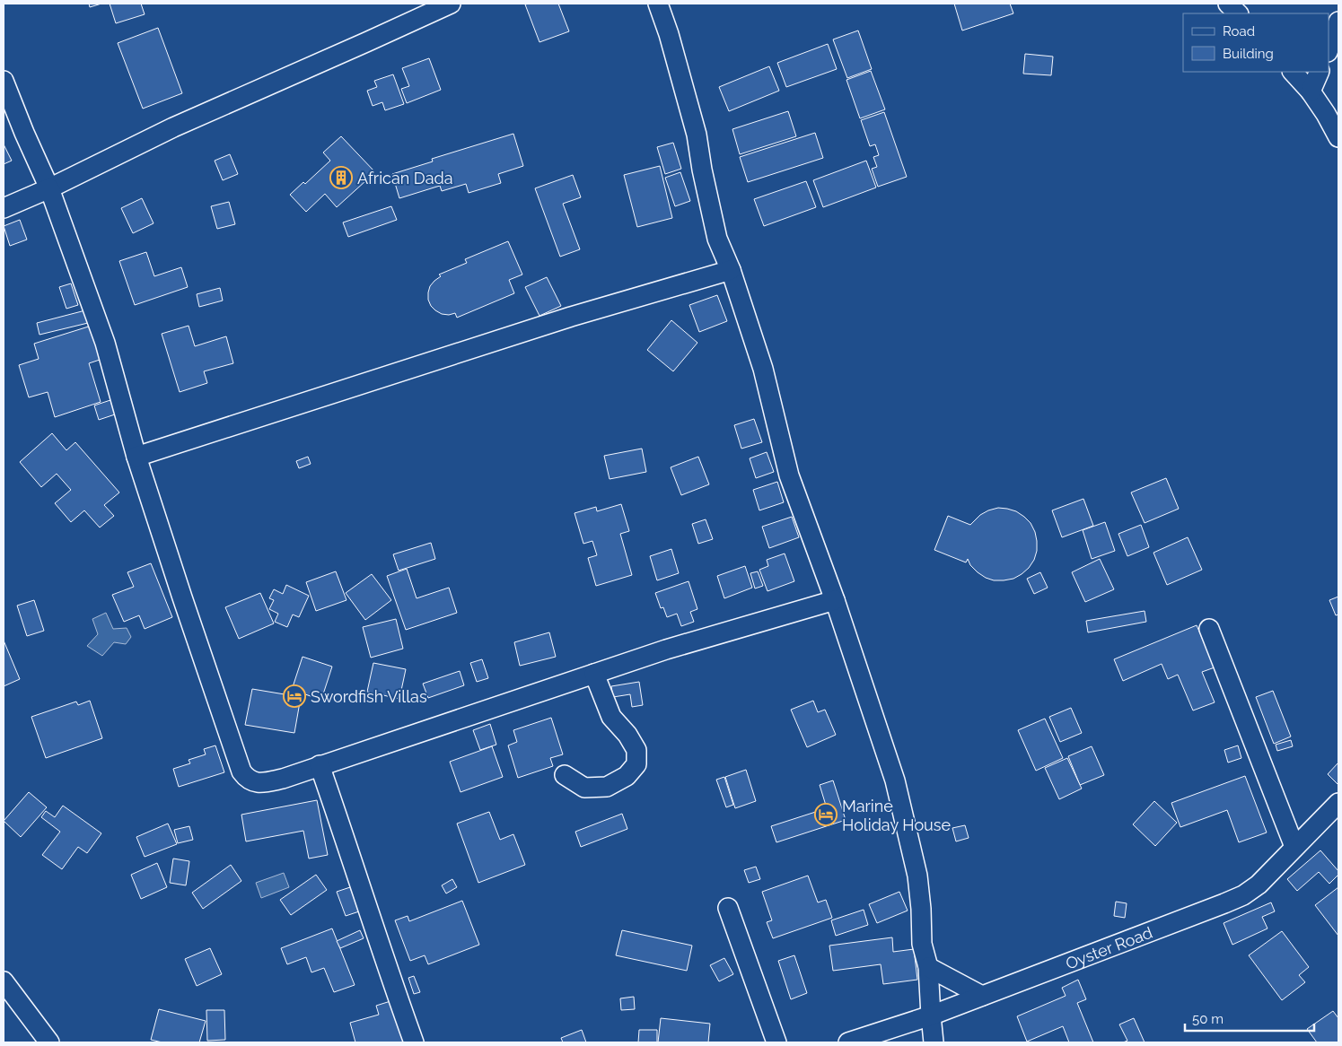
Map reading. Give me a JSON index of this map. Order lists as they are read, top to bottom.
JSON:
{
  "streets": {
    "street": ["Oyster Road"]
  },
  "places": {
    "building": ["African Dada"],
    "hotel": ["Swordfish Villas", "Marine Holiday House"]
  },
  "legend": ["Road", "Building"],
  "scale_bar": "50 m"
}
